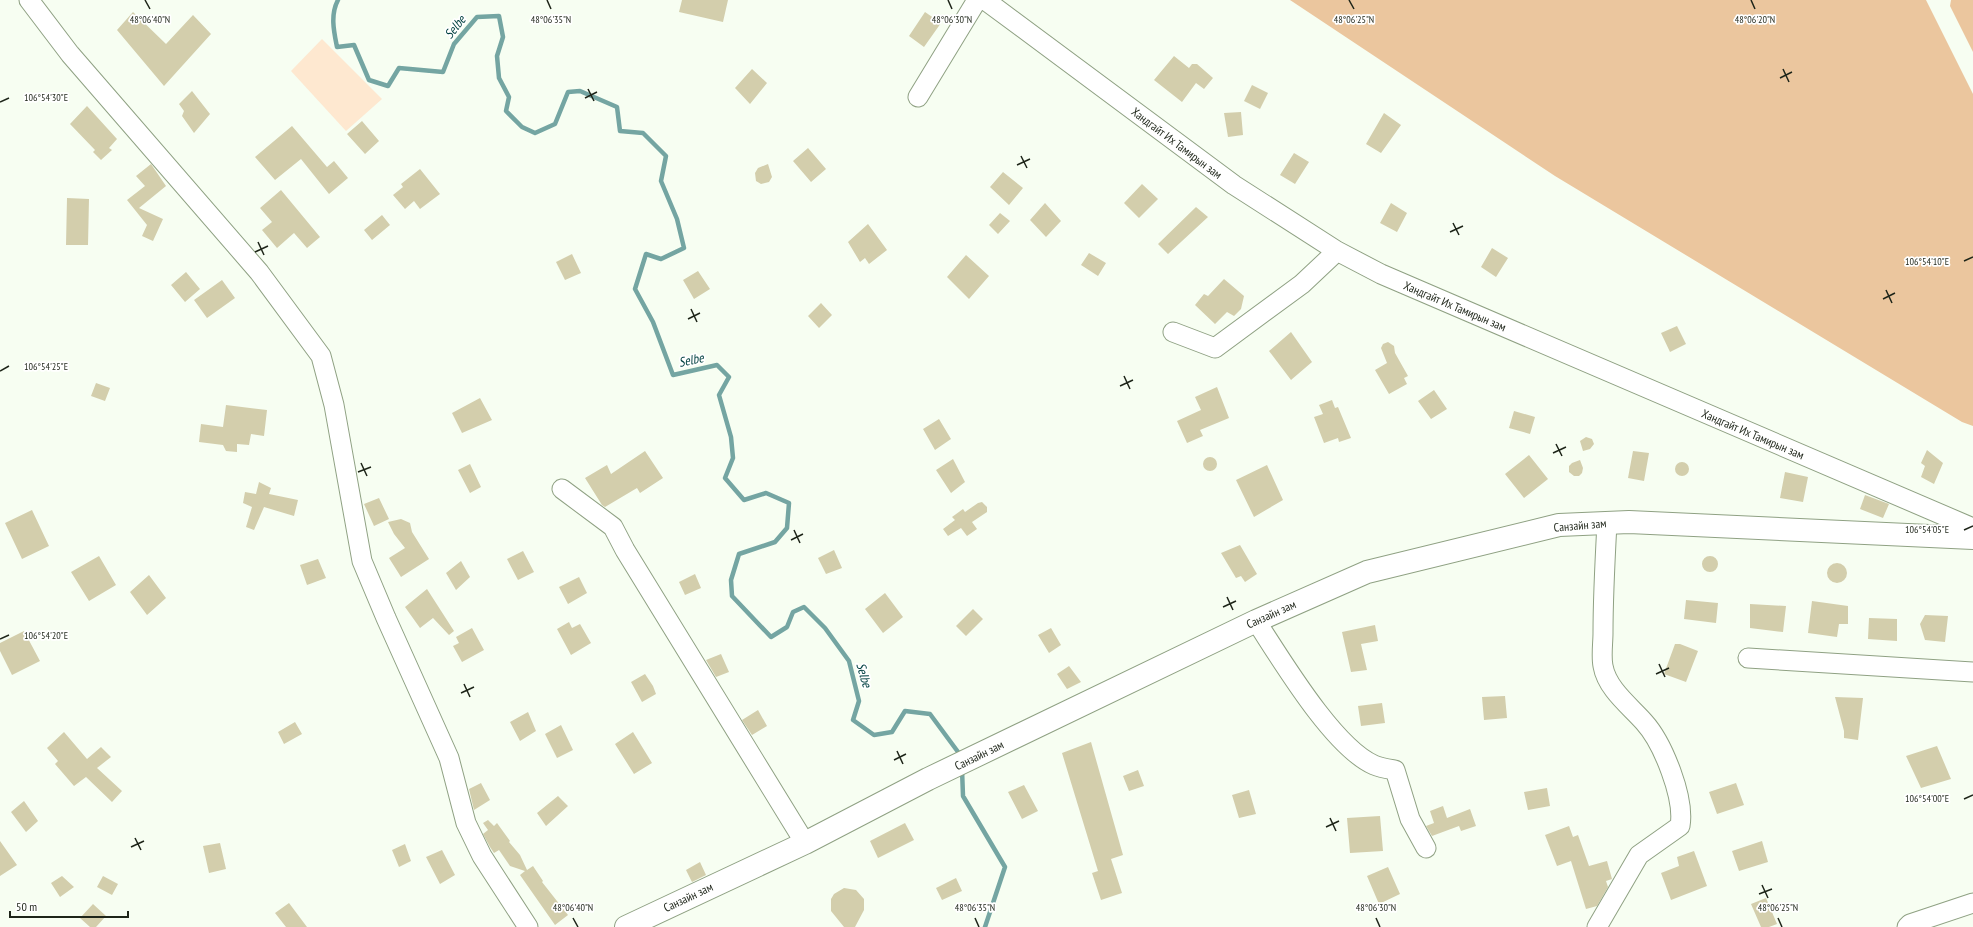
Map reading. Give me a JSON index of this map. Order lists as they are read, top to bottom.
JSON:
{
  "streets": {
    "main road": ["Санзайн зам"],
    "street": ["Хандгайт Их Тамирын зам"]
  },
  "water": ["Selbe"],
  "scale_bar": "50 m",
  "coordinates": [
    "48°06'40\"N",
    "48°06'35\"N",
    "48°06'30\"N",
    "48°06'25\"N",
    "48°06'20\"N",
    "106°54'30\"E",
    "106°54'10\"E",
    "106°54'25\"E",
    "106°54'05\"E",
    "106°54'20\"E",
    "106°54'00\"E"
  ]
}
